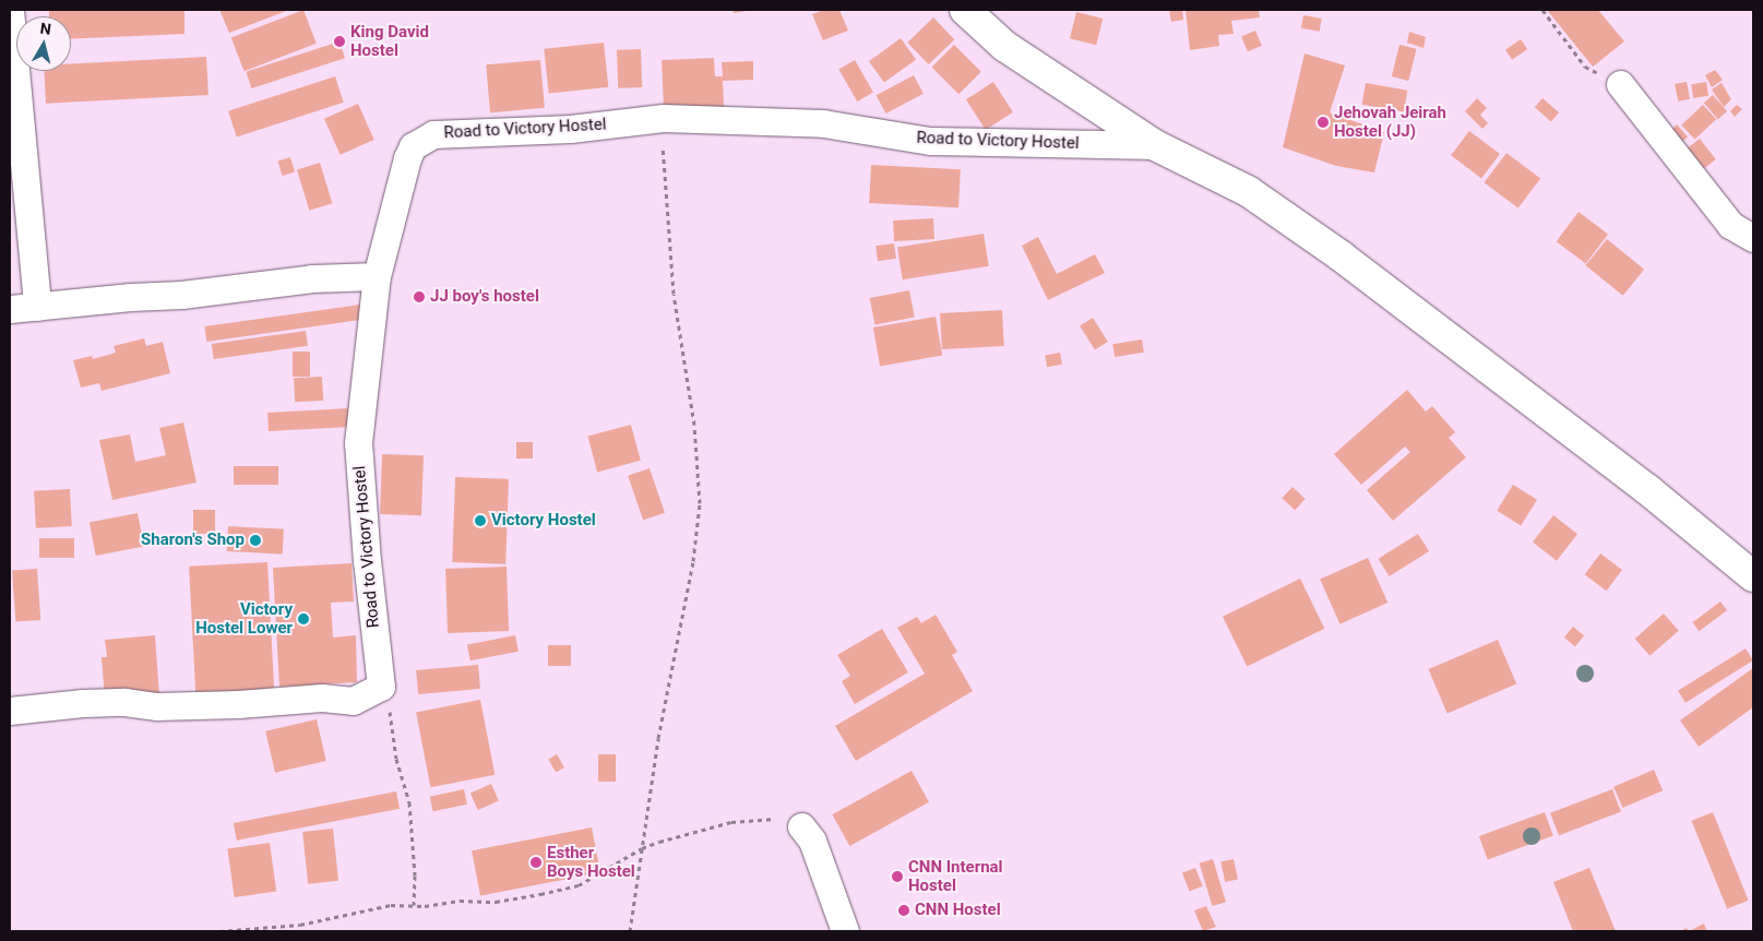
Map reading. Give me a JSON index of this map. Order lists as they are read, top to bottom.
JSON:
{
  "streets": {
    "street": ["Road to Victory Hostel"]
  },
  "places": [
    "King David Hostel",
    "Jehovah Jeirah Hostel (JJ)",
    "JJ boy's hostel",
    "Victory Hostel",
    "Sharon's Shop",
    "Victory Hostel Lower",
    "Esther Boys Hostel",
    "CNN Internal Hostel",
    "CNN Hostel"
  ],
  "north": "top"
}
